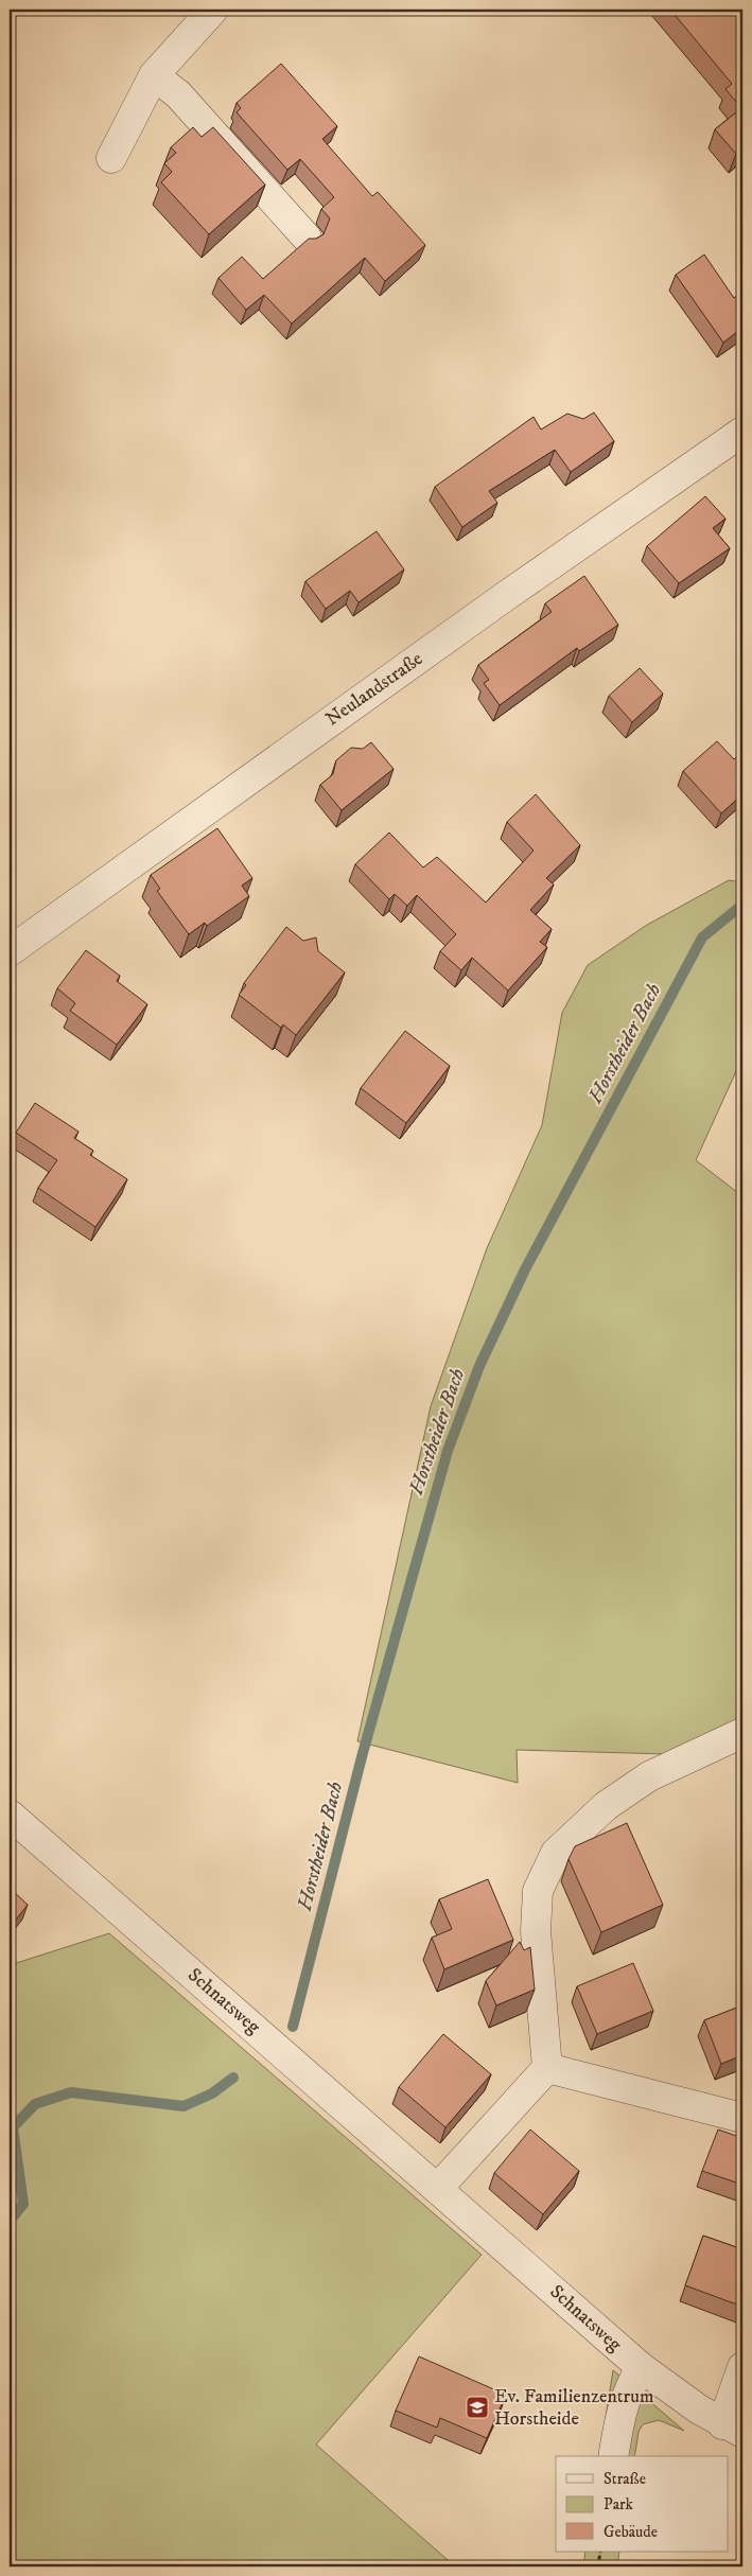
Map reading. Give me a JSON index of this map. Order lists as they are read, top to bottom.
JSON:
{
  "streets": {
    "street": ["Neulandstraße", "Schnatsweg"]
  },
  "water": ["Horstheider Bach"],
  "places": {
    "school or university": ["Ev. Familienzentrum Horstheide"]
  },
  "legend": ["Straße", "Park", "Gebäude"]
}
